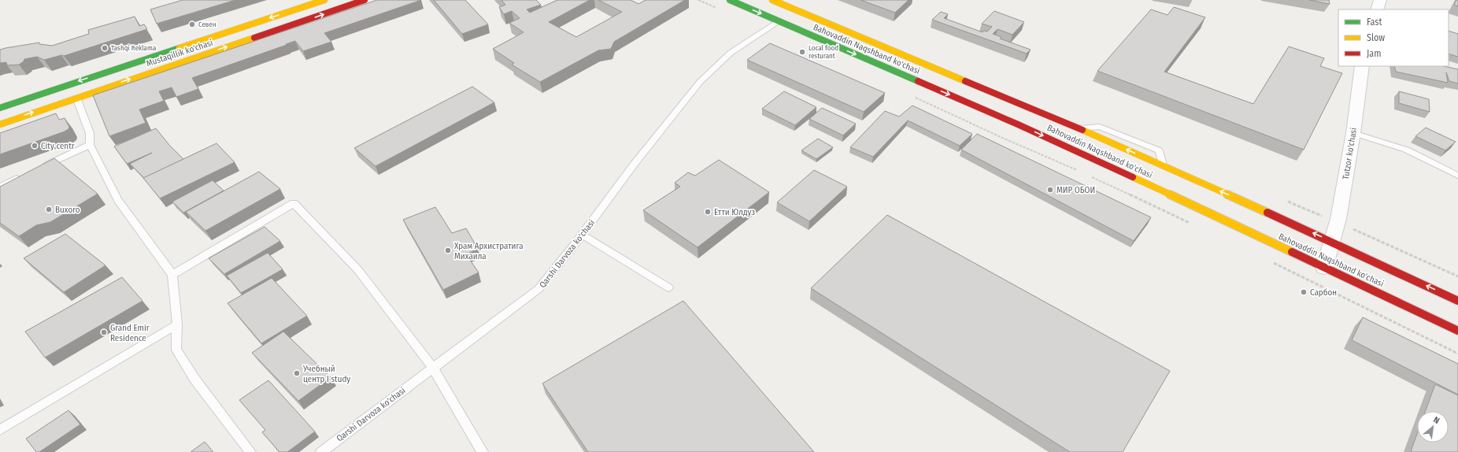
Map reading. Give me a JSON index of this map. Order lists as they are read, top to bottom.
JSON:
{
  "streets": {
    "main road": ["Bahovaddin Naqshband ko'chasi", "Mustaqillik ko'chasi"],
    "street": ["Tutzor ko'chasi"],
    "lane": ["Qarshi Darvoza ko'chasi"]
  },
  "crossings": [
    ["Bahovaddin Naqshband ko'chasi", "Tutzor ko'chasi"],
    ["Bahovaddin Naqshband ko'chasi", "Qarshi Darvoza ko'chasi"]
  ],
  "places": [
    "Севен",
    "Tashqi Reklama",
    "Local food resturant",
    "City centr",
    "МИР ОБОИ",
    "Buxoro",
    "Етти Юлдуз",
    "Храм Архистратига Михаила",
    "Сарбон",
    "Grand Emir Residence",
    "Учебный центр I study"
  ],
  "legend": ["Fast", "Slow", "Jam"],
  "north": "top right"
}
